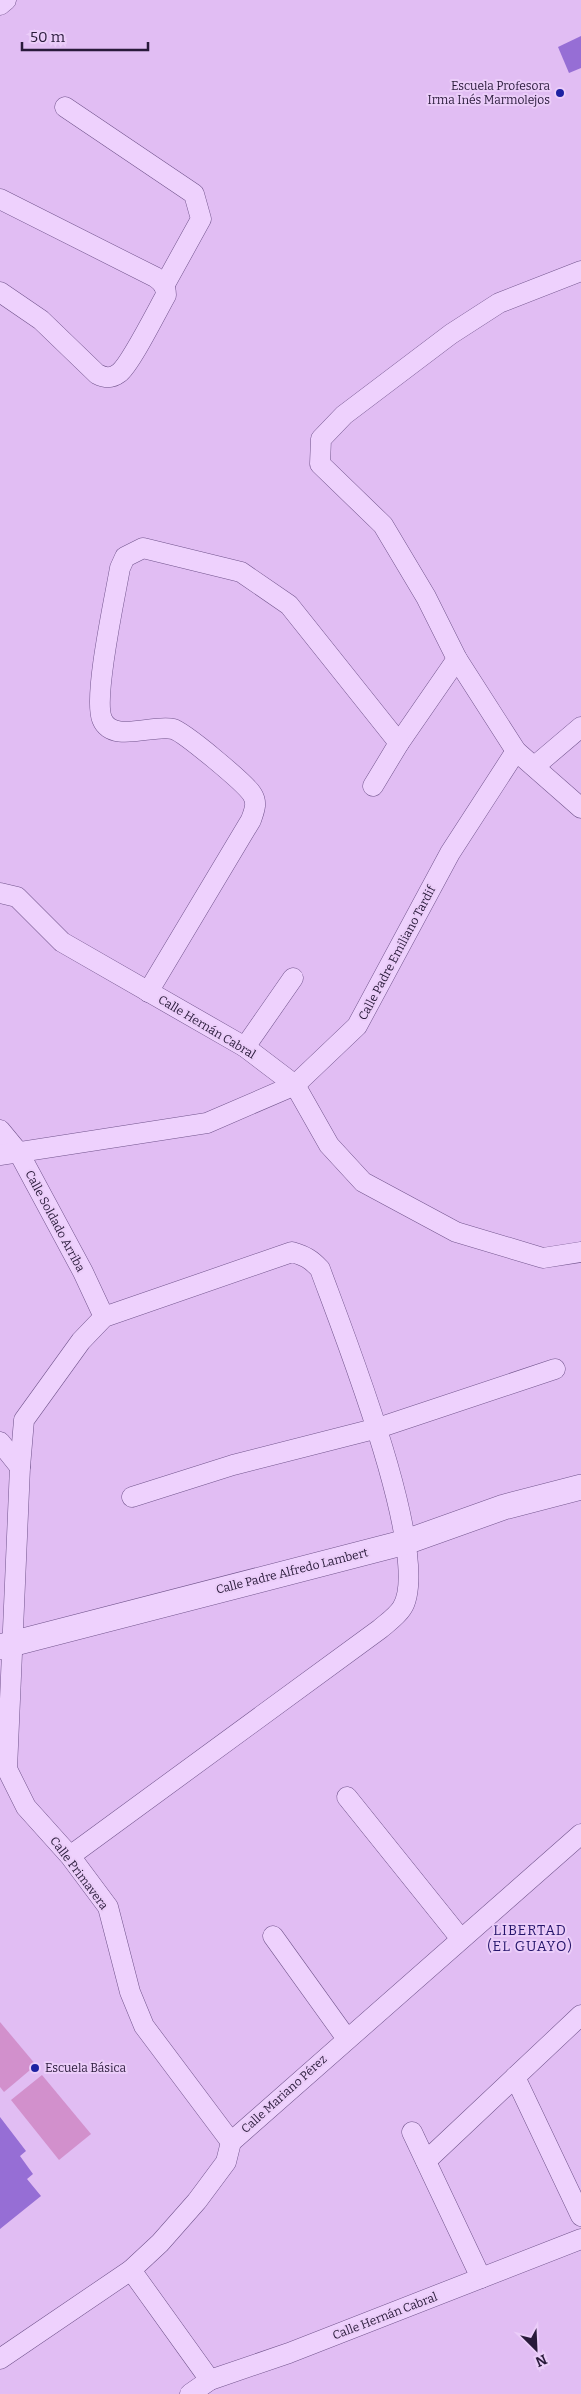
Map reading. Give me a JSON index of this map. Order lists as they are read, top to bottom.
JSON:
{
  "streets": {
    "street": [
      "Calle Padre Emiliano Tardif",
      "Calle Hernán Cabral",
      "Calle Soldado Arriba",
      "Calle Padre Alfredo Lambert",
      "Calle Primavera",
      "Calle Mariano Pérez"
    ]
  },
  "crossings": [
    ["Calle Padre Emiliano Tardif", "Calle Hernán Cabral"],
    ["Calle Padre Emiliano Tardif", "Calle Soldado Arriba"],
    ["Calle Soldado Arriba", "Calle Primavera"],
    ["Calle Padre Alfredo Lambert", "Calle Primavera"],
    ["Calle Primavera", "Calle Mariano Pérez"]
  ],
  "districts": ["LIBERTAD (EL GUAYO)"],
  "places": ["Escuela Profesora Irma Inés Marmolejos", "Escuela Básica"],
  "scale_bar": "50 m",
  "north": "bottom right"
}
